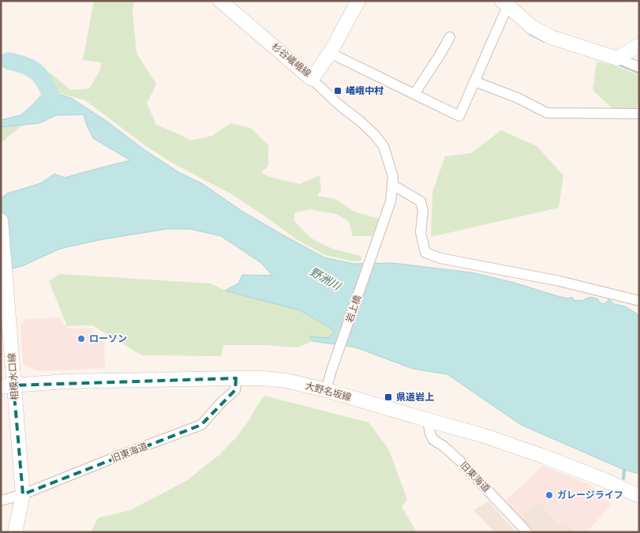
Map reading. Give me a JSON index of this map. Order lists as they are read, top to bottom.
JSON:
{
  "streets": {
    "main road": ["杉谷嶬峨線", "相模水口線", "大野名坂線"],
    "street": ["岩上橋", "旧東海道"]
  },
  "crossings": [
    ["杉谷嶬峨線", "岩上橋"],
    ["岩上橋", "大野名坂線"],
    ["相模水口線", "大野名坂線"],
    ["相模水口線", "旧東海道"],
    ["大野名坂線", "旧東海道"]
  ],
  "water": ["野洲川"],
  "places": {
    "transit": ["嶬峨中村", "県道岩上"],
    "other": ["ローソン", "ガレージライフ"]
  }
}
